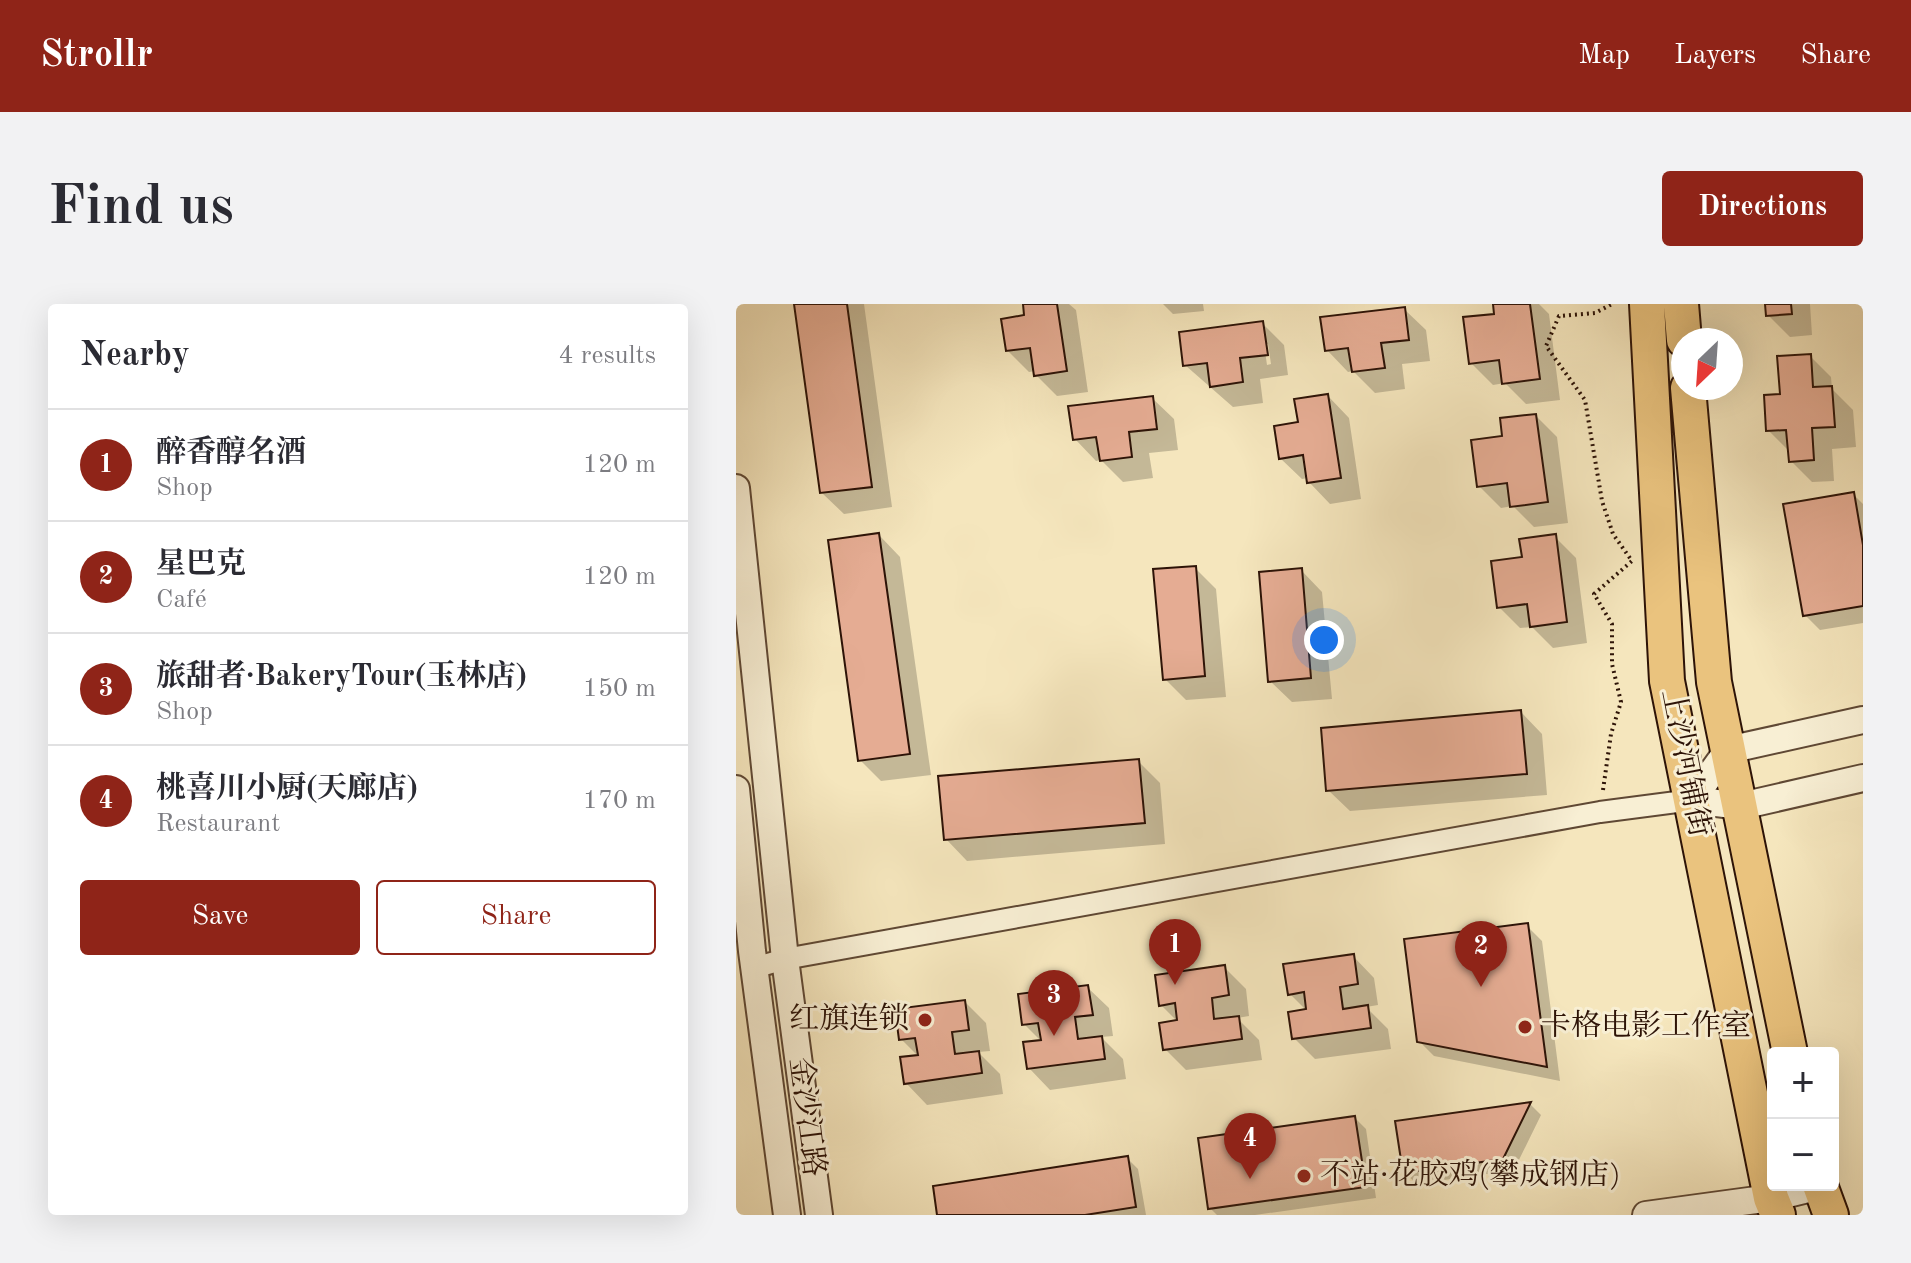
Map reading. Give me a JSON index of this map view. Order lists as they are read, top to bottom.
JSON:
{
  "streets": {
    "main road": ["上沙河铺街"],
    "street": ["金沙江路"]
  },
  "places": ["红旗连锁", "卡格电影工作室", "不站·花胶鸡(攀成钢店)"],
  "north": "bottom left",
  "page": {
    "header": "Strollr",
    "nav": ["Map", "Layers", "Share"],
    "buttons": [
      "Directions",
      ["Save", "Share"]
    ],
    "title": "Find us",
    "heading": ["Nearby", "4 results"],
    "list": [
      {
        "mark": "1",
        "name": "醉香醇名酒",
        "note": "Shop",
        "value": "120 m"
      },
      {
        "mark": "2",
        "name": "星巴克",
        "note": "Café",
        "value": "120 m"
      },
      {
        "mark": "3",
        "name": "旅甜者·BakeryTour(玉林店)",
        "note": "Shop",
        "value": "150 m"
      },
      {
        "mark": "4",
        "name": "桃喜川小厨(天廊店)",
        "note": "Restaurant",
        "value": "170 m"
      }
    ],
    "pins": [
      "1",
      "2",
      "3",
      "4"
    ],
    "map_buttons": ["+", "−"]
  }
}
